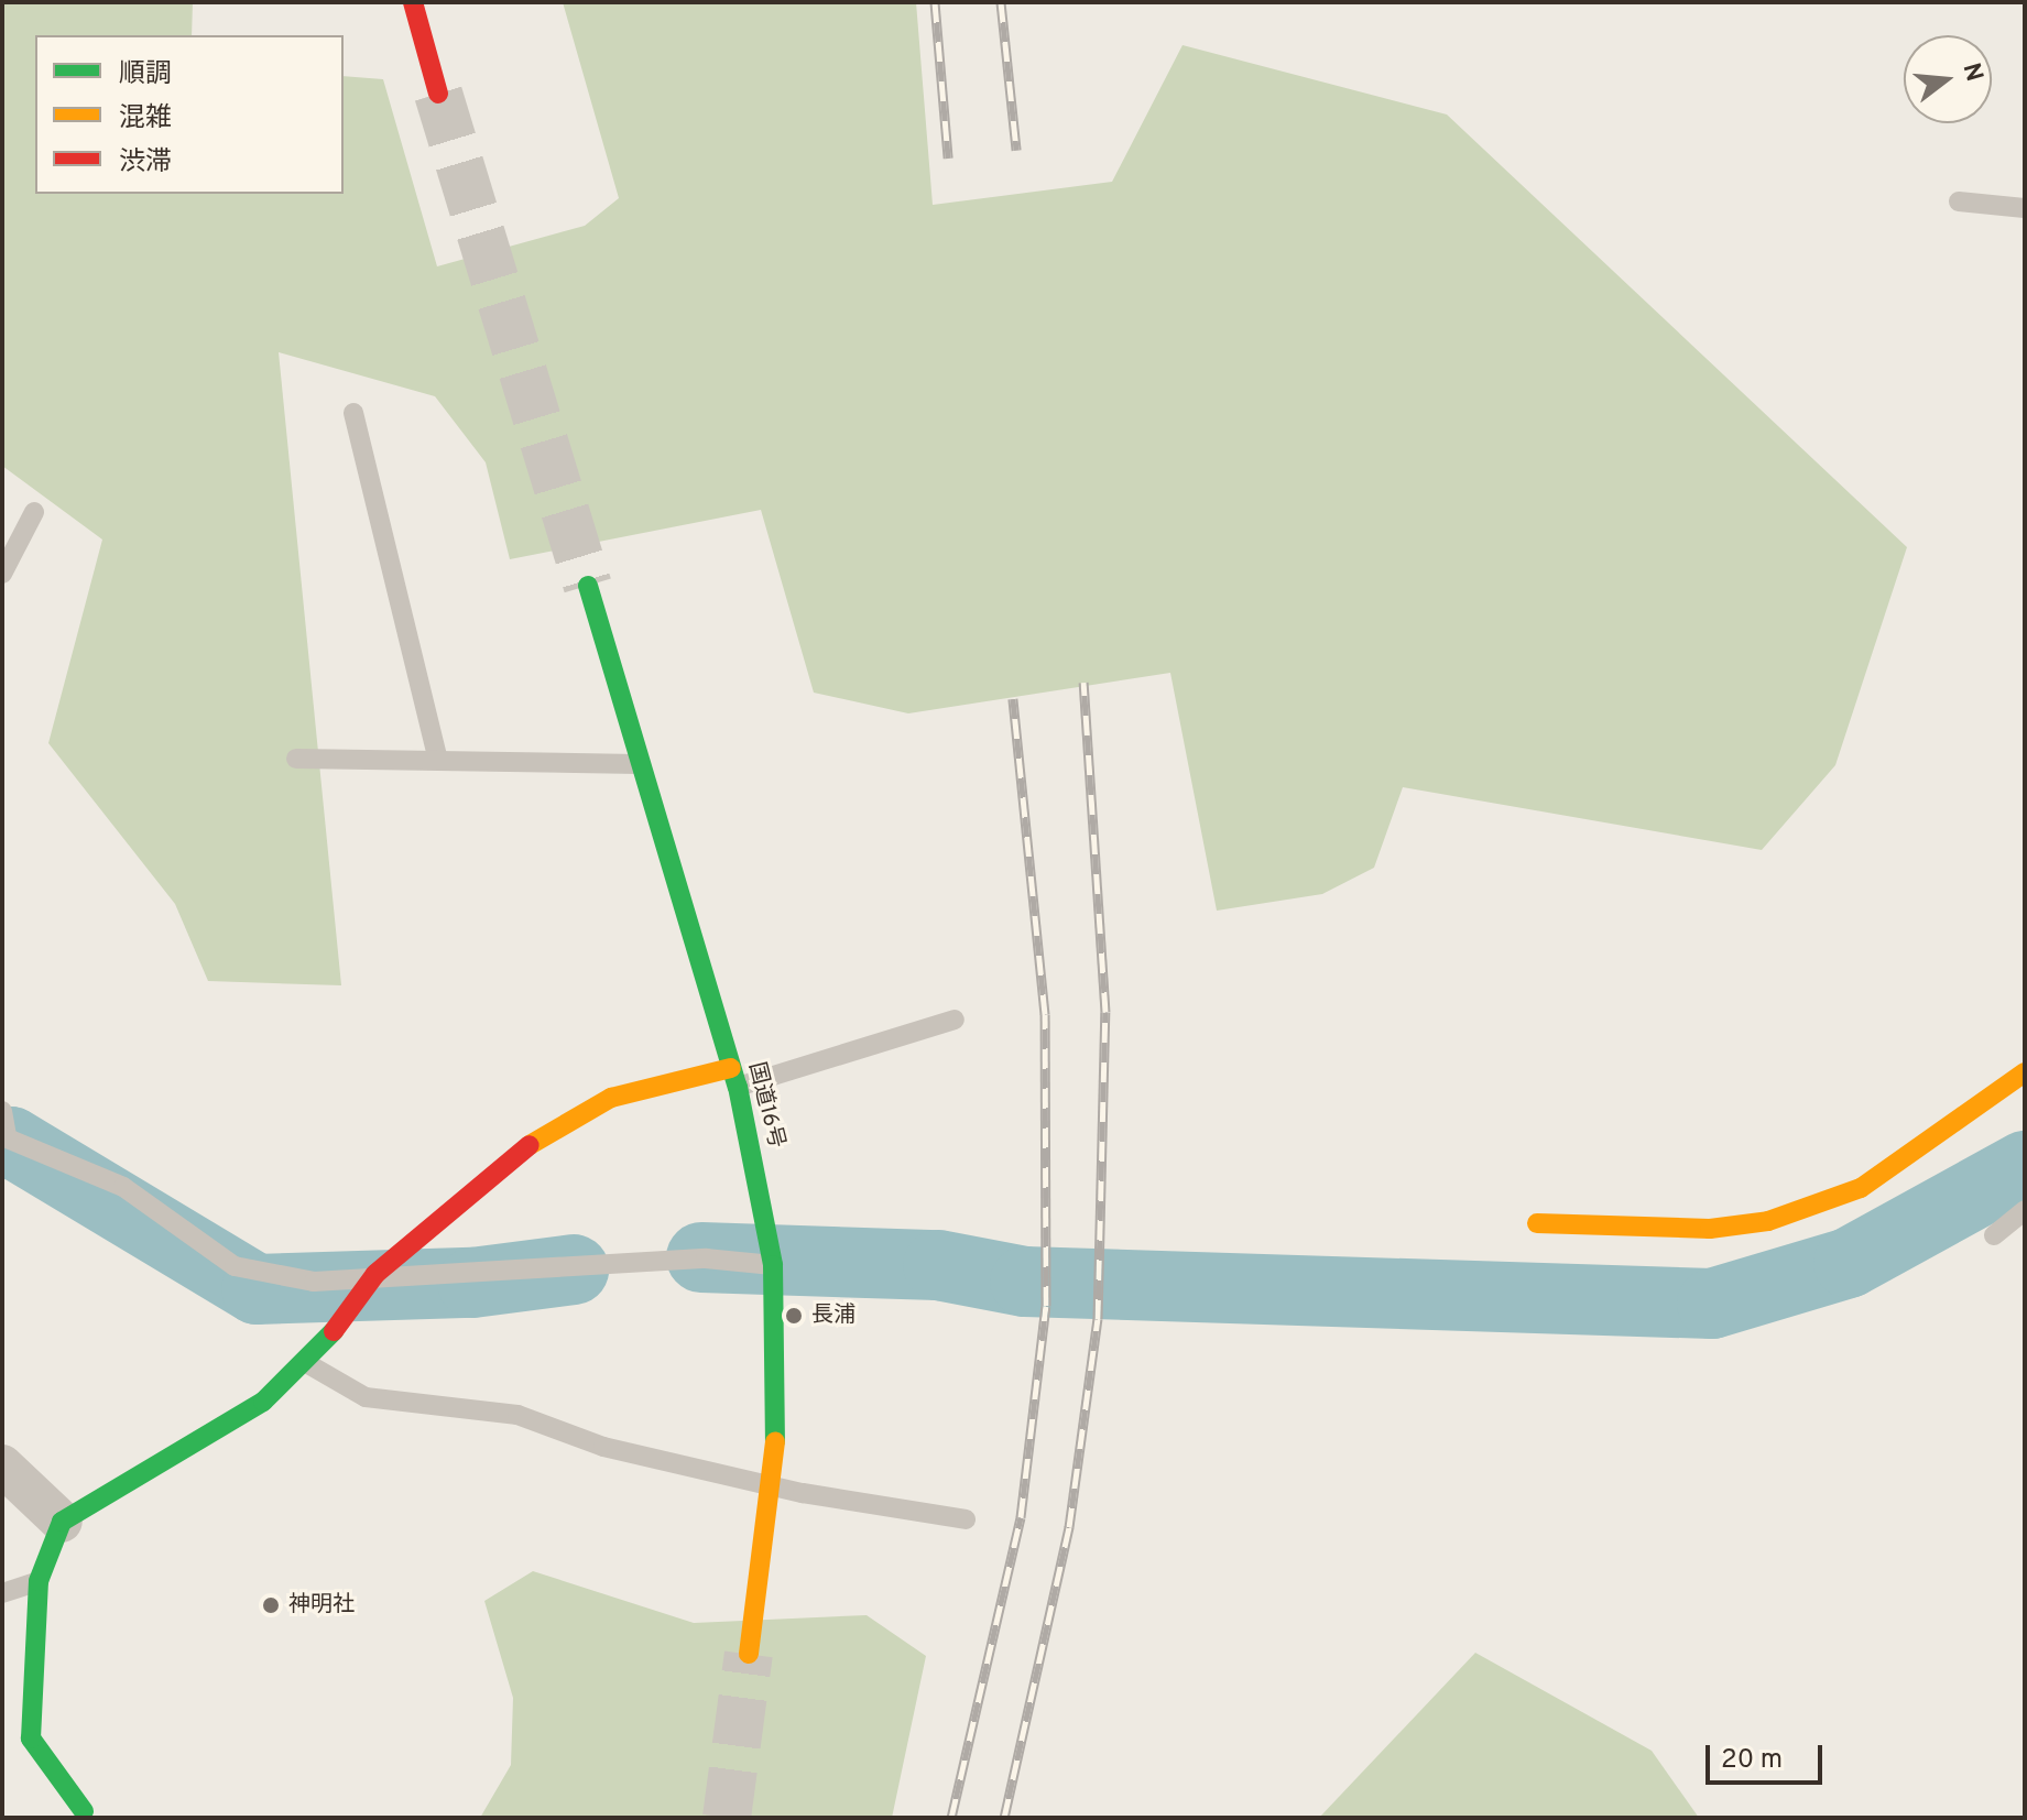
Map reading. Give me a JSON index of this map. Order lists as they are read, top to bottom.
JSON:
{
  "streets": {
    "main road": ["国道16号"]
  },
  "places": ["長浦", "神明社"],
  "legend": ["順調", "混雑", "渋滞"],
  "scale_bar": "20 m",
  "north": "right"
}
